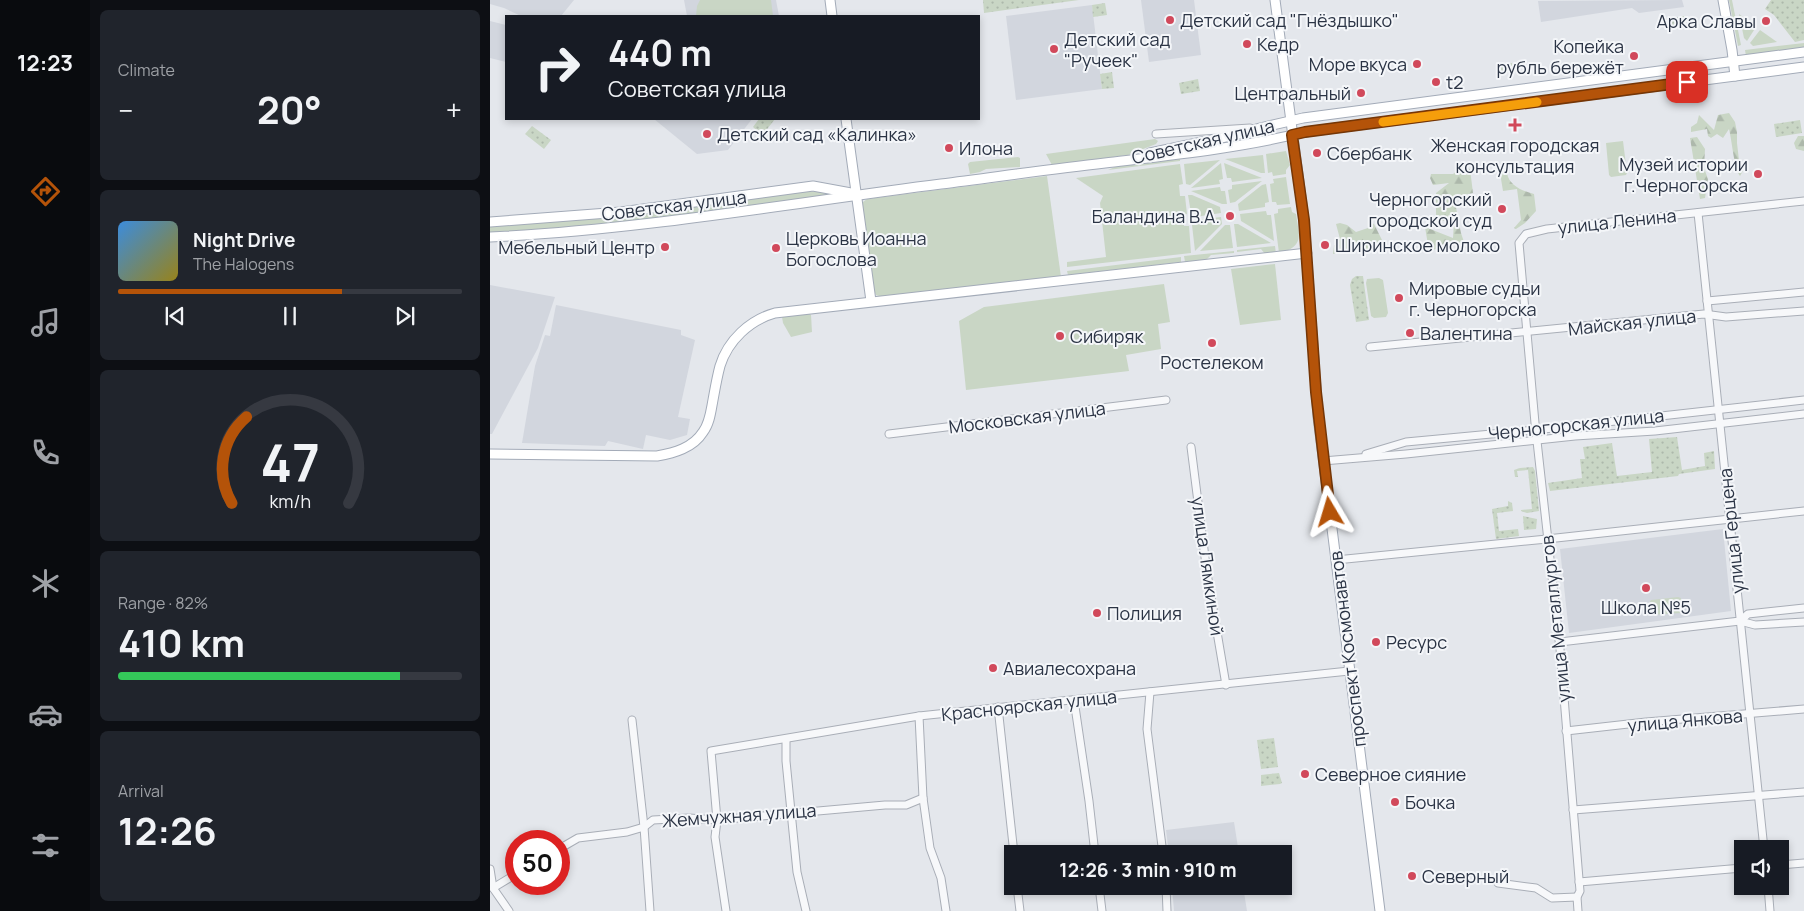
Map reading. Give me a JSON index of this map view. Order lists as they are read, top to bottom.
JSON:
{
  "streets": {
    "main road": ["Советская улица", "проспект Космонавтов"],
    "street": [
      "улица Ленина",
      "Майская улица",
      "Московская улица",
      "Черногорская улица",
      "улица Герцена",
      "улица Лямкиной",
      "улица Металлургов",
      "Красноярская улица",
      "улица Янкова",
      "Жемчужная улица"
    ]
  },
  "crossings": [
    ["Советская улица", "проспект Космонавтов"],
    ["улица Ленина", "Майская улица"],
    ["улица Ленина", "улица Герцена"],
    ["улица Ленина", "улица Металлургов"],
    ["Майская улица", "улица Герцена"],
    ["Майская улица", "улица Металлургов"],
    ["Черногорская улица", "улица Герцена"],
    ["Черногорская улица", "улица Металлургов"],
    ["Черногорская улица", "проспект Космонавтов"],
    ["улица Герцена", "улица Янкова"],
    ["улица Лямкиной", "Красноярская улица"],
    ["улица Металлургов", "улица Янкова"],
    ["проспект Космонавтов", "Красноярская улица"],
    ["Красноярская улица", "Жемчужная улица"]
  ],
  "places": {
    "other": [
      "Детский сад \"Гнёздышко\"",
      "Арка Славы",
      "Кедр",
      "Детский сад \"Ручеек\"",
      "Копейка рубль бережёт",
      "Море вкуса",
      "t2",
      "Центральный",
      "Детский сад «Калинка»",
      "Илона",
      "Сбербанк",
      "Музей истории г.Черногорска",
      "Черногорский городской суд",
      "Баландина В.А.",
      "Ширинское молоко",
      "Мебельный Центр",
      "Церковь Иоанна Богослова",
      "Мировые судьи г. Черногорска",
      "Валентина",
      "Сибиряк",
      "Ростелеком",
      "Школа №5",
      "Полиция",
      "Ресурс",
      "Авиалесохрана",
      "Северное сияние",
      "Бочка",
      "Северный"
    ],
    "health": ["Женская городская консультация"]
  },
  "page": {
    "tabs": "12:23",
    "tile": [
      "Climate",
      ["Range · 82%", "410 km"],
      ["Arrival", "12:26"]
    ],
    "turn": ["440 m", "Советская улица"],
    "heat": ["−", "20°", "+"],
    "song": ["Night Drive", "The Halogens"],
    "limit": "50",
    "trip": "12:26 · 3 min · 910 m",
    "gauge": ["47", "km/h"]
  }
}
